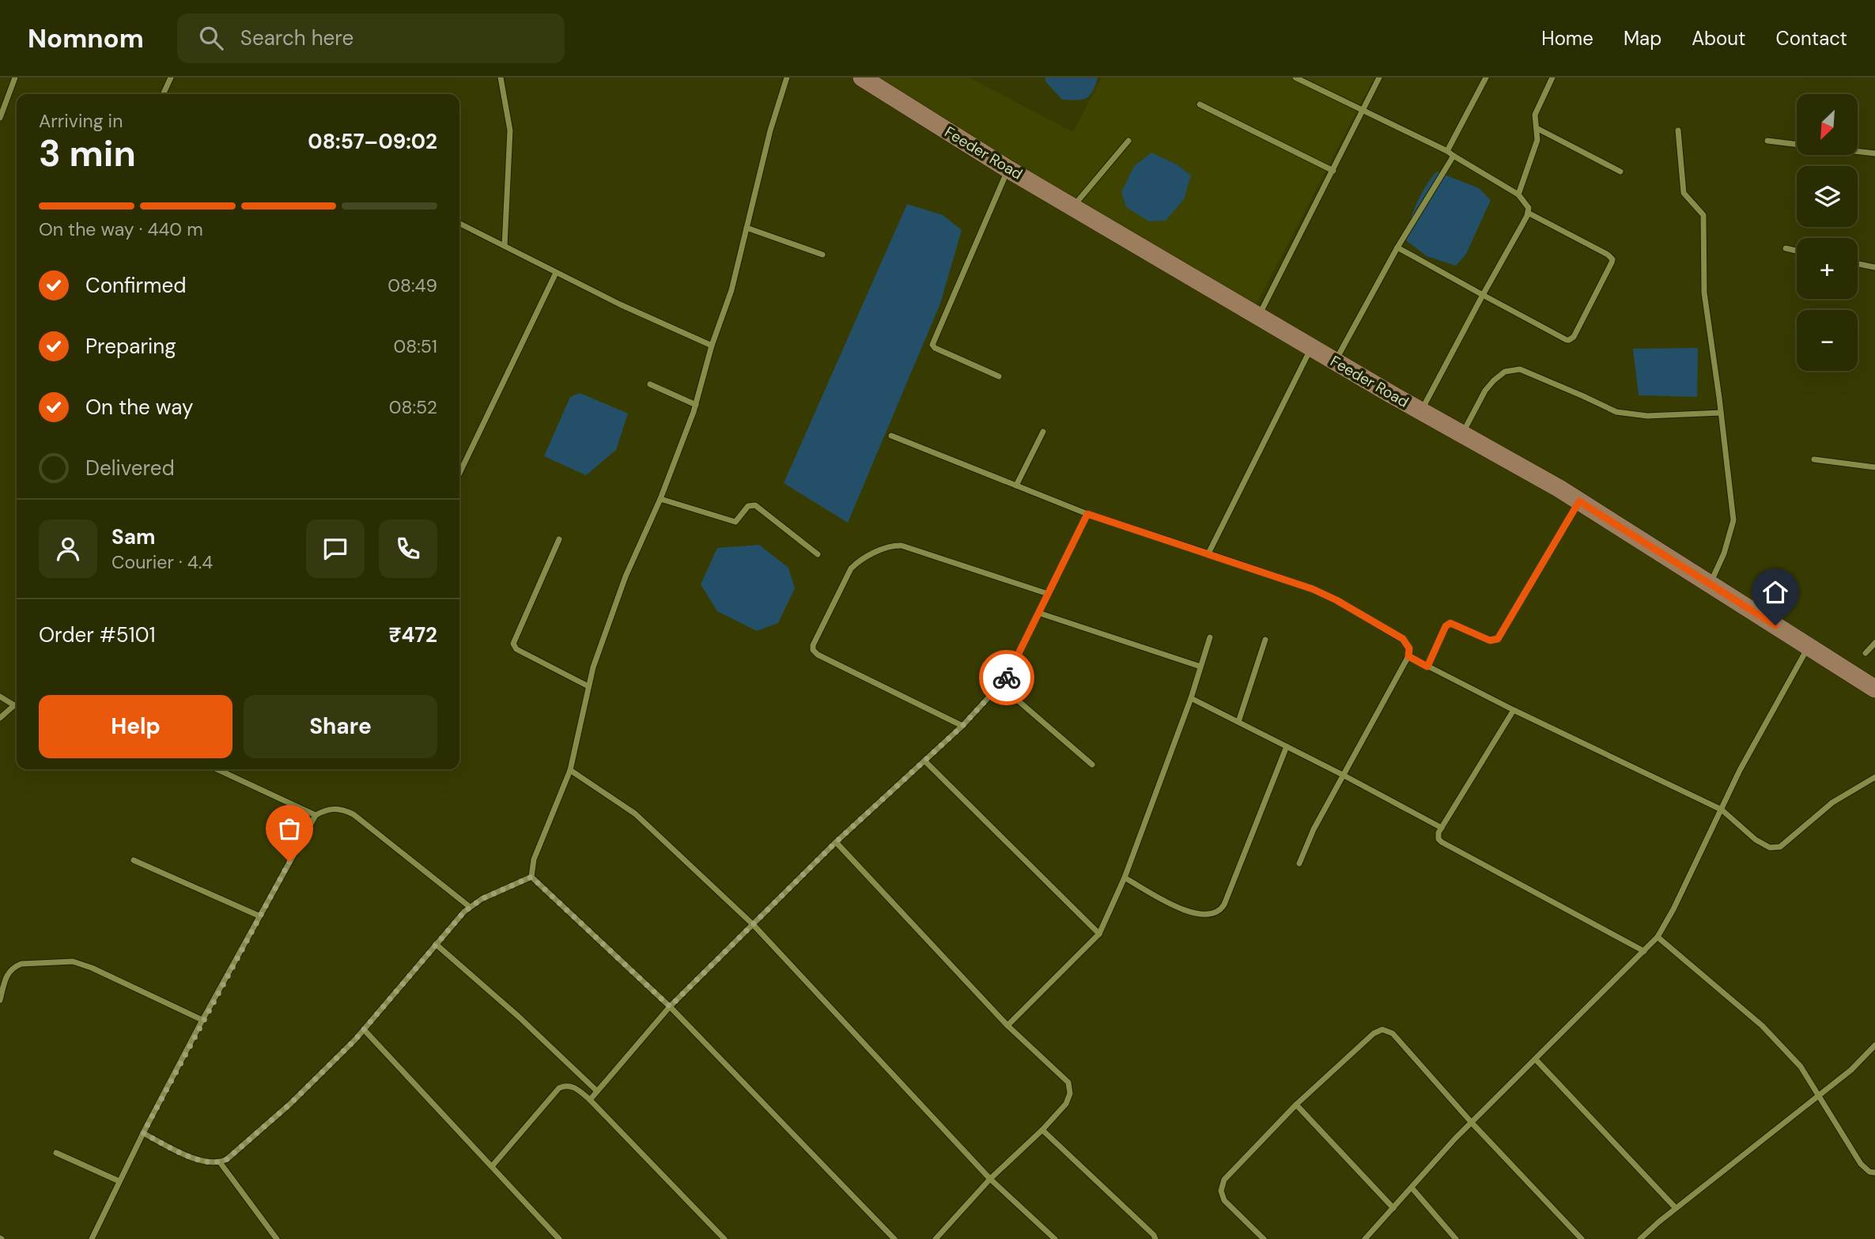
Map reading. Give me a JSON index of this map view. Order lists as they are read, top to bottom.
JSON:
{
  "streets": {
    "street": ["Feeder Road"]
  },
  "north": "bottom left",
  "page": {
    "header": "Nomnom",
    "search": "Search here",
    "nav": [
      "Home",
      "Map",
      "About",
      "Contact"
    ],
    "map_buttons": ["+", "−"],
    "heading": ["3 min", "Arriving in", "08:57–09:02"],
    "panel": [
      "Sam",
      "Courier · 4.4",
      "Order #5101",
      "₹472"
    ],
    "bar": "On the way · 440 m",
    "list": [
      ["Confirmed", "08:49"],
      ["Preparing", "08:51"],
      ["On the way", "08:52"],
      "Delivered"
    ],
    "buttons": ["Help", "Share"]
  }
}
